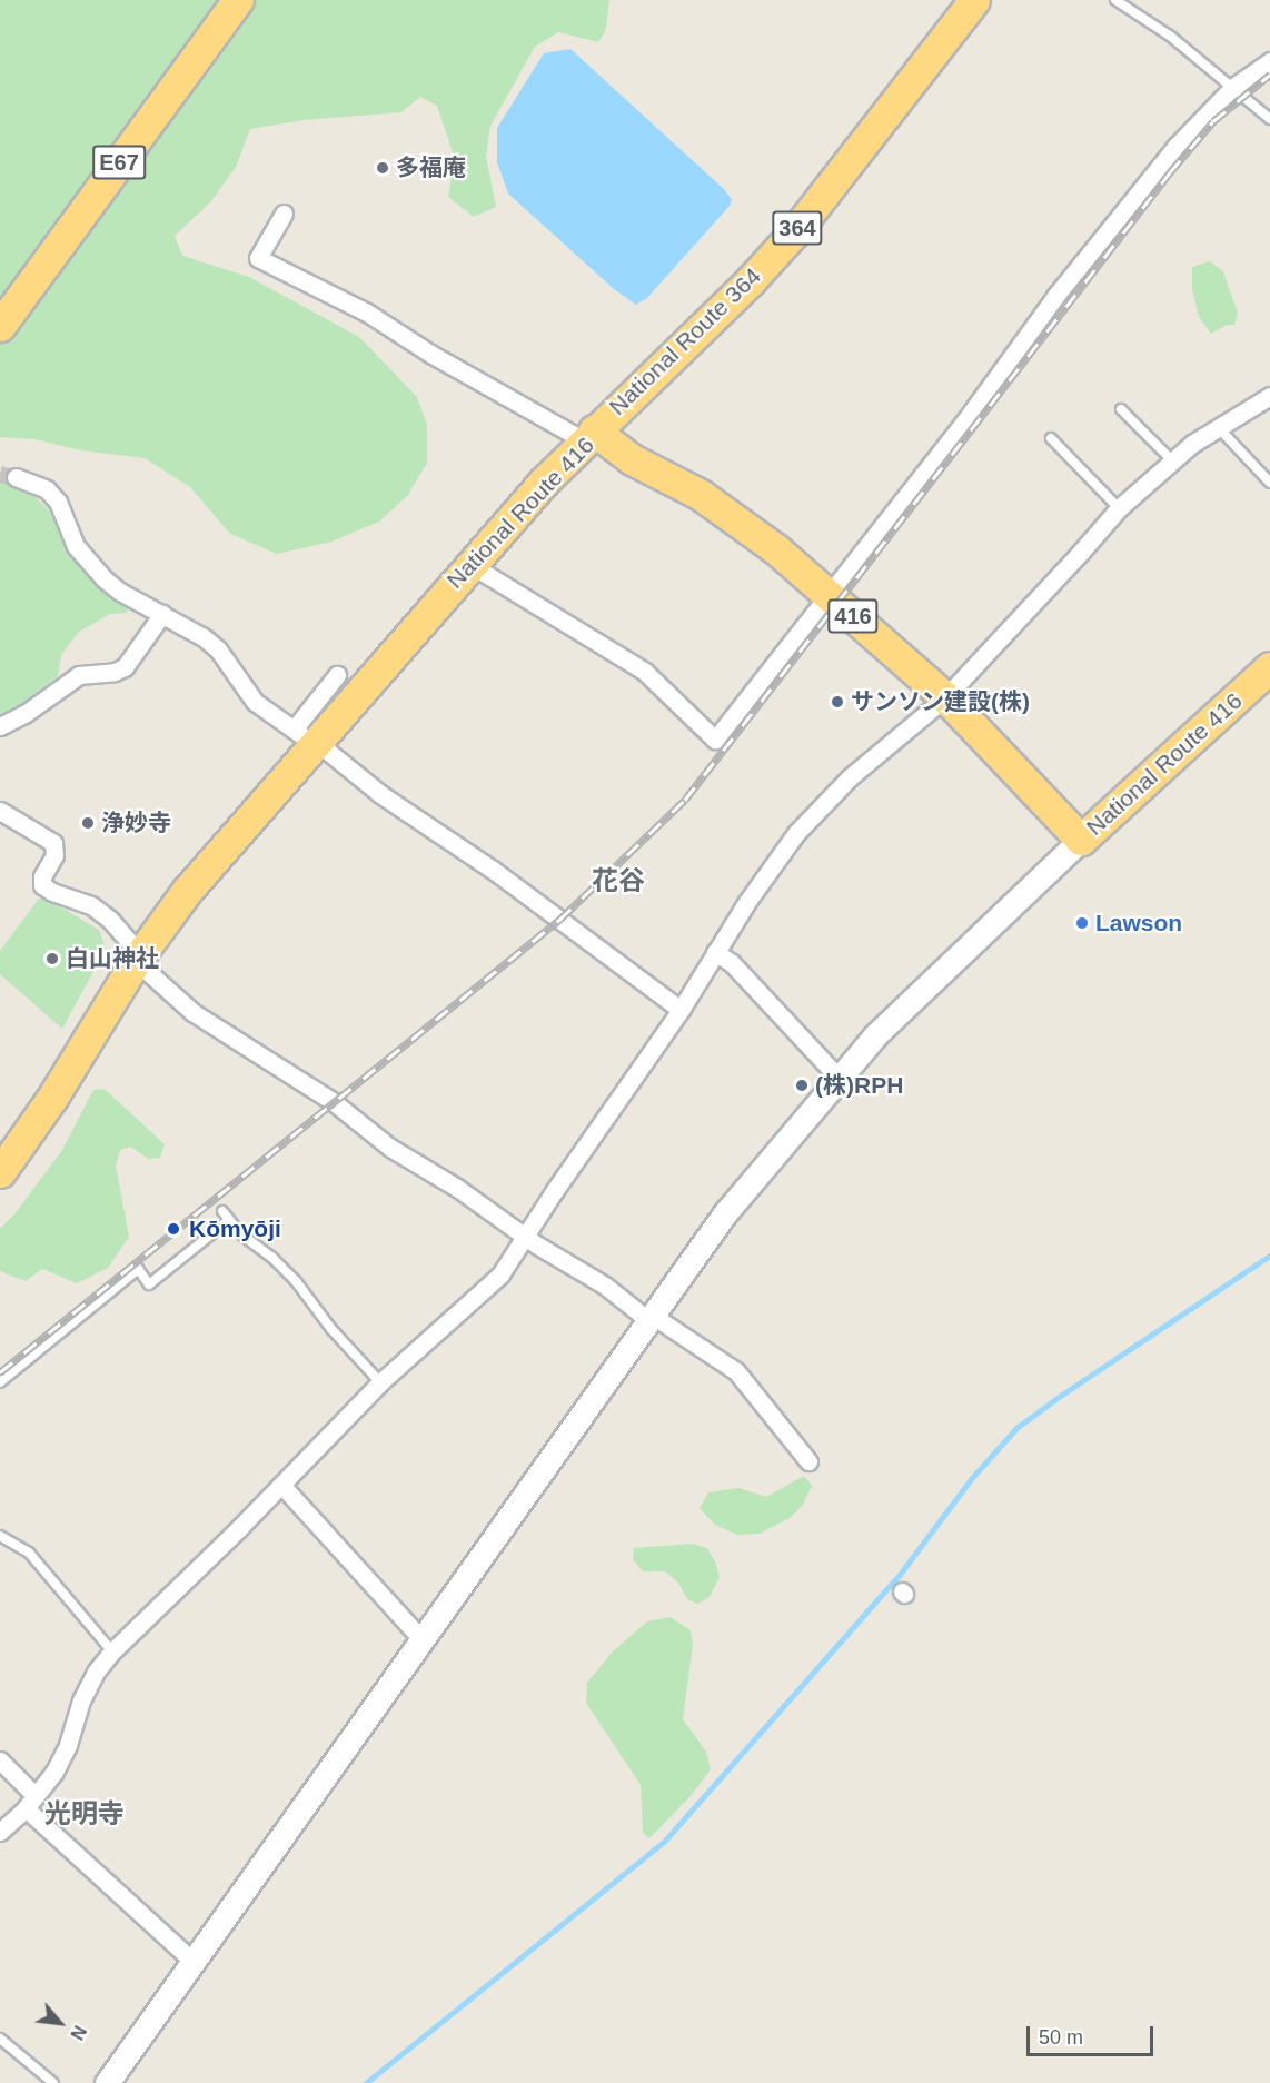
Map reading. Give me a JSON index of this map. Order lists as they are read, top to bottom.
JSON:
{
  "streets": {
    "highway": [
      "E67",
      "364",
      "National Route 364",
      "National Route 416",
      "416"
    ]
  },
  "crossings": [
    ["National Route 364", "National Route 416"]
  ],
  "districts": ["花谷", "光明寺"],
  "places": [
    "多福庵",
    "サンソン建設(株)",
    "浄妙寺",
    "Lawson",
    "白山神社",
    "(株)RPH",
    "Kōmyōji"
  ],
  "scale_bar": "50 m",
  "north": "bottom right"
}
